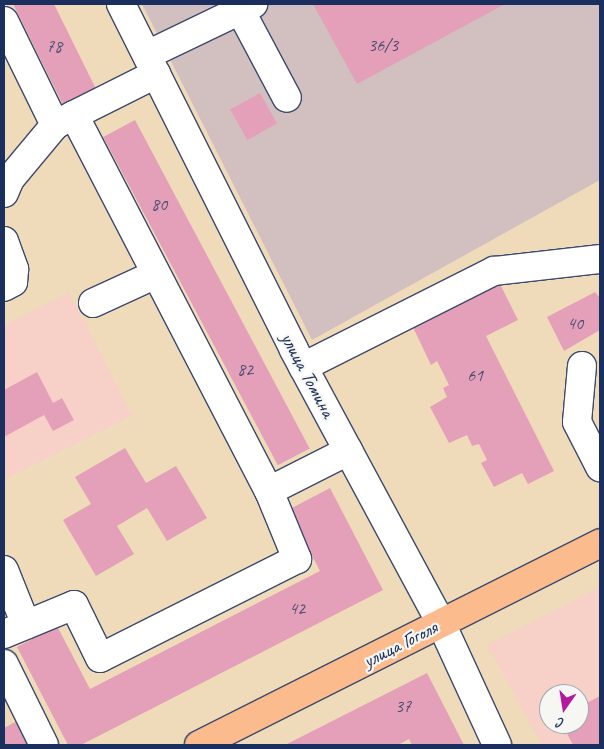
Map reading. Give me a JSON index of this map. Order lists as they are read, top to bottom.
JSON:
{
  "streets": {
    "main road": ["улица Гоголя"],
    "street": ["улица Томина"]
  },
  "crossings": [
    ["улица Томина", "улица Гоголя"]
  ],
  "house_numbers": [
    "36/3",
    "78",
    "80",
    "40",
    "82",
    "61",
    "42",
    "37"
  ],
  "north": "bottom"
}
